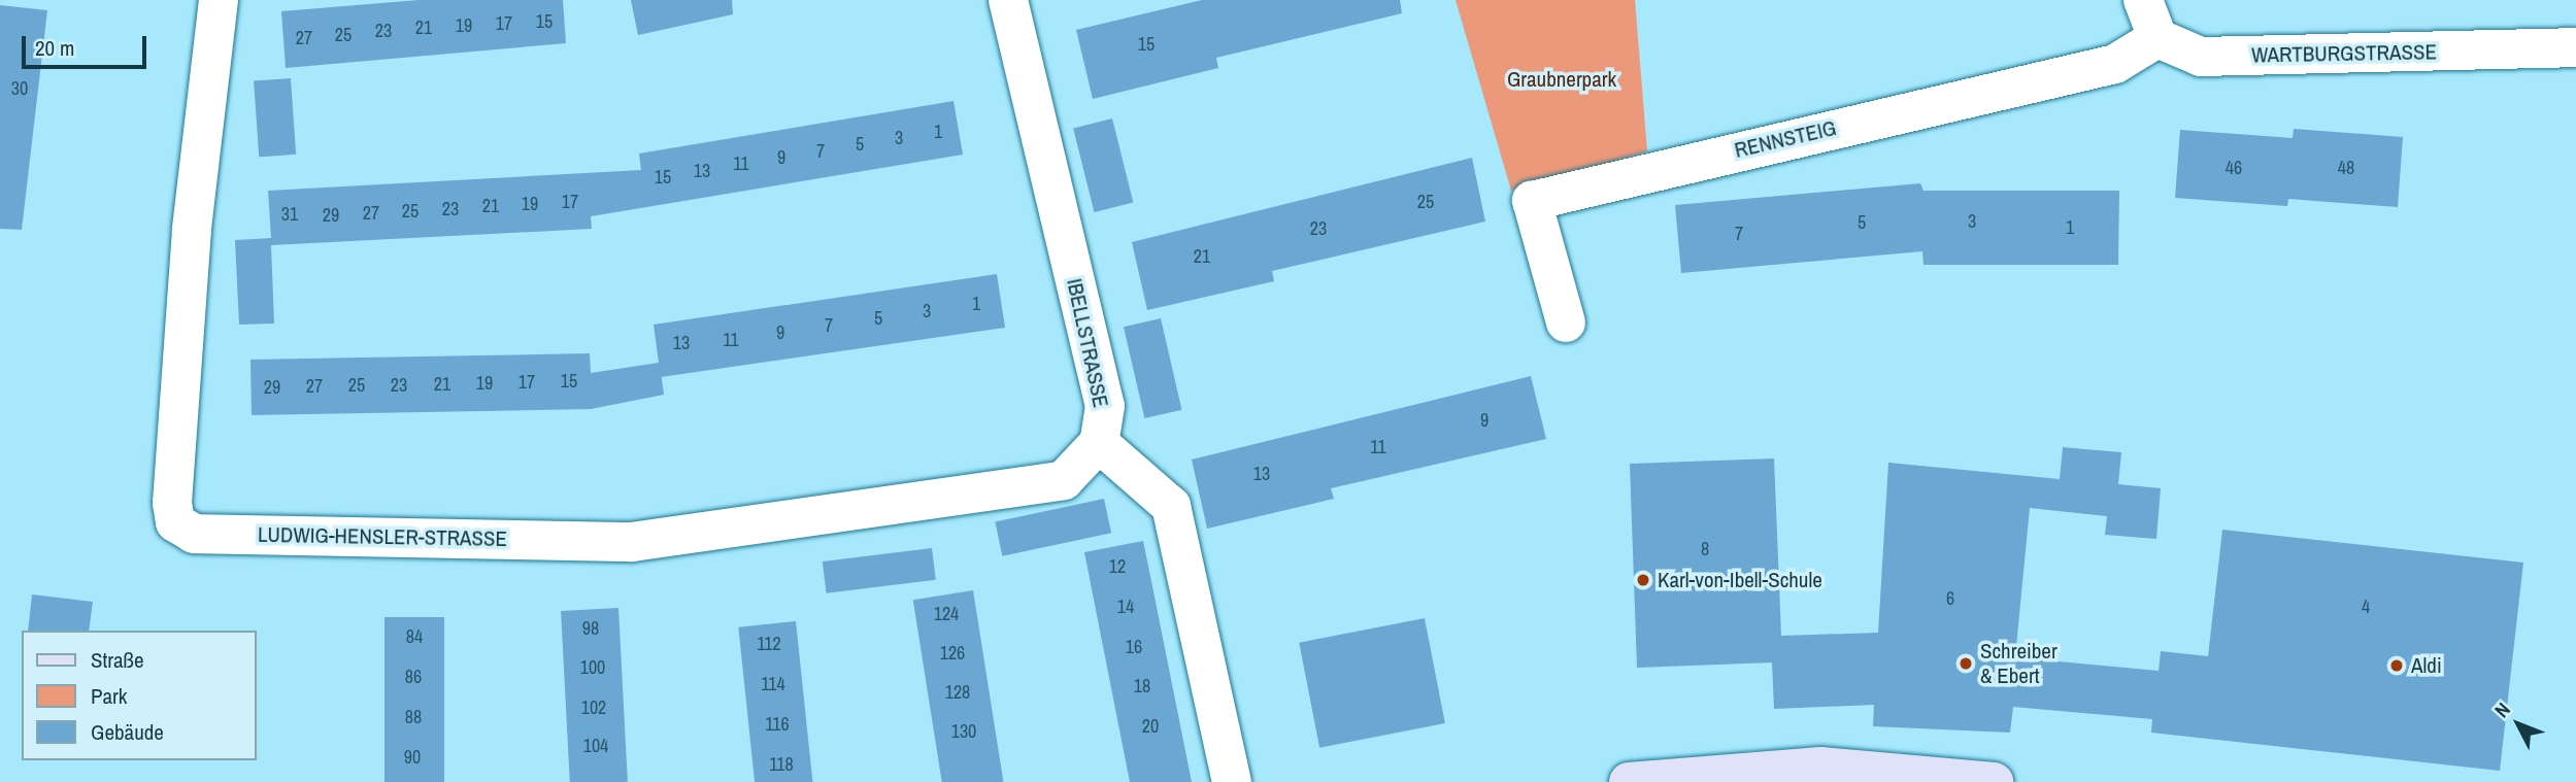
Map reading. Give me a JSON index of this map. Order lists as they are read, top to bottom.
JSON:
{
  "streets": {
    "street": [
      "WARTBURGSTRASSE",
      "RENNSTEIG",
      "IBELLSTRASSE",
      "LUDWIG-HENSLER-STRASSE"
    ]
  },
  "crossings": [
    ["WARTBURGSTRASSE", "RENNSTEIG"],
    ["IBELLSTRASSE", "LUDWIG-HENSLER-STRASSE"]
  ],
  "parks": ["Graubnerpark"],
  "places": ["Karl-von-Ibell-Schule", "Schreiber & Ebert", "Aldi"],
  "house_numbers": [
    "15",
    "17",
    "19",
    "21",
    "23",
    "25",
    "27",
    "15",
    "30",
    "1",
    "3",
    "5",
    "7",
    "9",
    "11",
    "46",
    "48",
    "13",
    "15",
    "17",
    "25",
    "19",
    "21",
    "23",
    "25",
    "27",
    "31",
    "29",
    "3",
    "5",
    "1",
    "23",
    "7",
    "21",
    "1",
    "3",
    "5",
    "7",
    "9",
    "11",
    "13",
    "15",
    "17",
    "19",
    "21",
    "25",
    "23",
    "27",
    "29",
    "9",
    "11",
    "13",
    "8",
    "12",
    "6",
    "14",
    "4",
    "124",
    "98",
    "84",
    "112",
    "16",
    "126",
    "100",
    "86",
    "114",
    "18",
    "128",
    "102",
    "88",
    "116",
    "20",
    "130",
    "104",
    "90",
    "118"
  ],
  "legend": ["Straße", "Park", "Gebäude"],
  "scale_bar": "20 m",
  "north": "top left"
}
